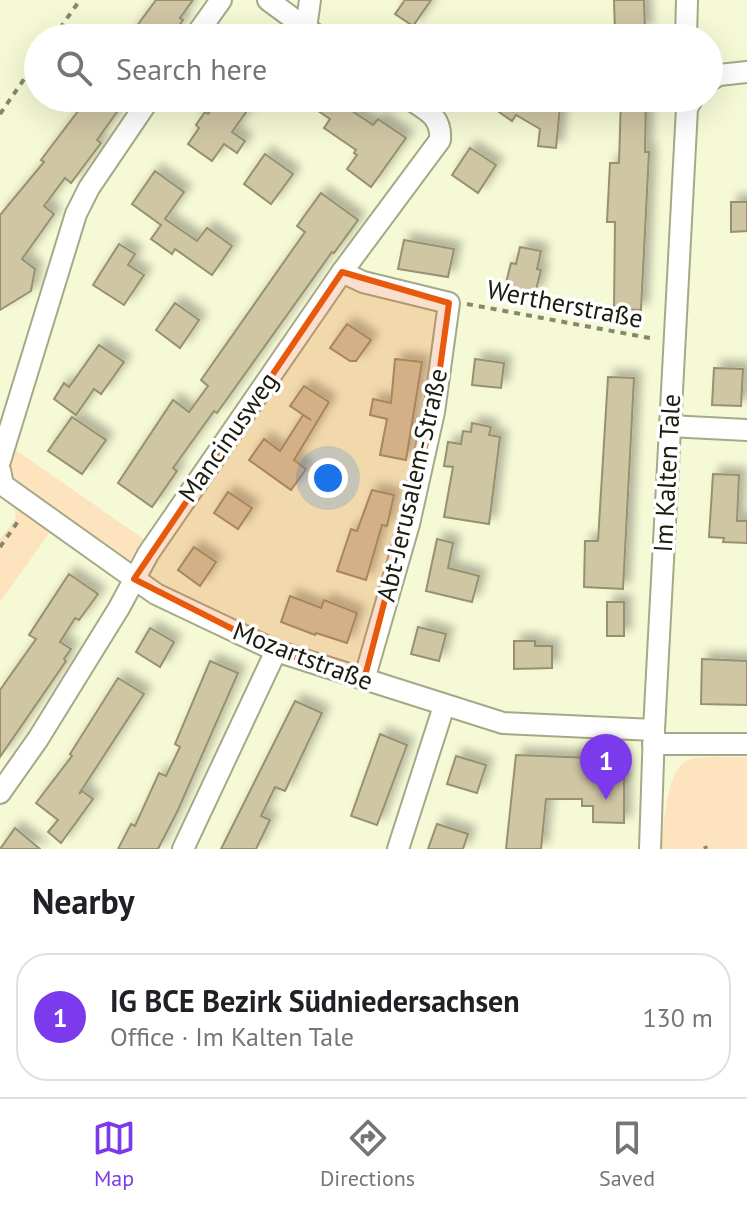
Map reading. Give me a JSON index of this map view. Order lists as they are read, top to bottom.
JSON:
{
  "streets": {
    "street": [
      "Mancinusweg",
      "Im Kalten Tale",
      "Abt-Jerusalem-Straße",
      "Mozartstraße"
    ],
    "path": ["Wertherstraße"]
  },
  "crossings": [
    ["Wertherstraße", "Im Kalten Tale"],
    ["Wertherstraße", "Abt-Jerusalem-Straße"],
    ["Mancinusweg", "Mozartstraße"],
    ["Im Kalten Tale", "Mozartstraße"],
    ["Abt-Jerusalem-Straße", "Mozartstraße"]
  ],
  "page": {
    "search": "Search here",
    "pins": "1",
    "heading": "Nearby",
    "list": [
      {
        "mark": "1",
        "name": "IG BCE Bezirk Südniedersachsen",
        "note": "Office · Im Kalten Tale",
        "value": "130 m"
      }
    ],
    "nav": ["Map", "Directions", "Saved"]
  }
}
